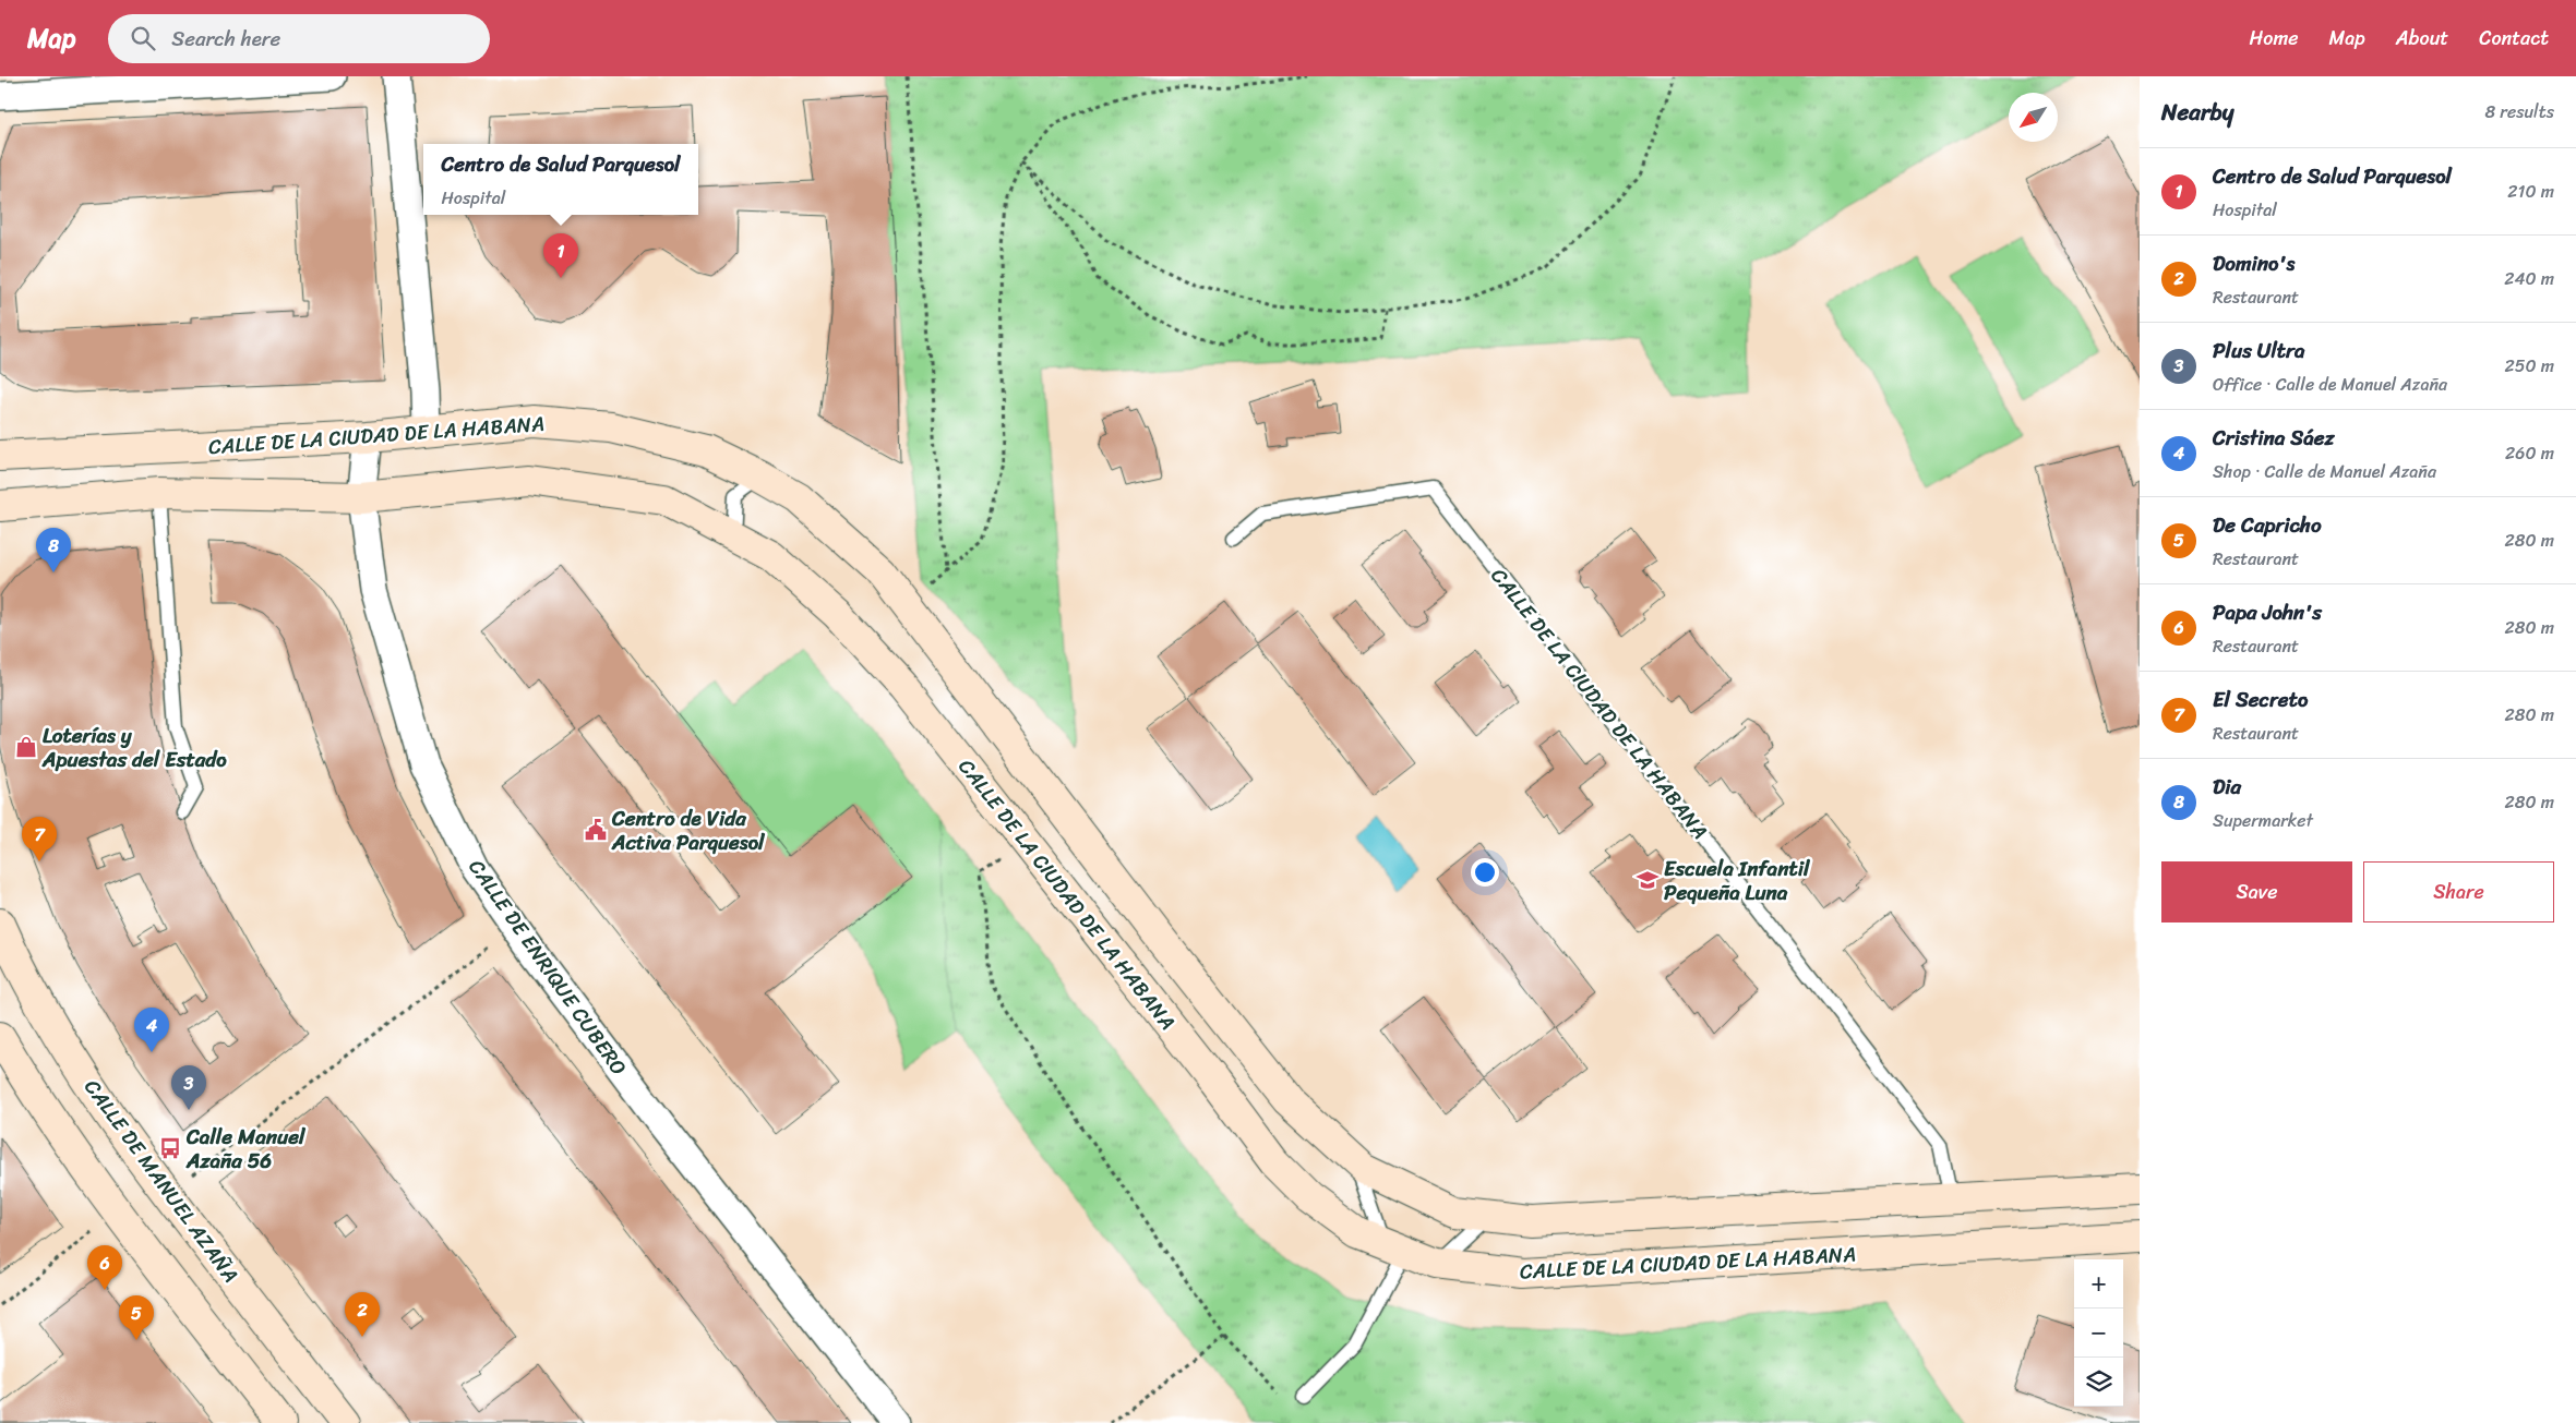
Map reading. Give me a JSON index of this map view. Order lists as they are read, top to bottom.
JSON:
{
  "streets": {
    "street": ["CALLE DE LA CIUDAD DE LA HABANA", "CALLE DE ENRIQUE CUBERO", "CALLE DE MANUEL AZAÑA"]
  },
  "crossings": [
    ["CALLE DE LA CIUDAD DE LA HABANA", "CALLE DE ENRIQUE CUBERO"]
  ],
  "places": {
    "shop": ["Loterías y Apuestas del Estado"],
    "public building": ["Centro de Vida Activa Parquesol"],
    "school or university": ["Escuela Infantil Pequeña Luna"],
    "bus stop": ["Calle Manuel Azaña 56"]
  },
  "north": "bottom left",
  "page": {
    "header": "Map",
    "search": "Search here",
    "nav": [
      "Home",
      "Map",
      "About",
      "Contact"
    ],
    "heading": ["Nearby", "8 results"],
    "popup": ["Centro de Salud Parquesol", "Hospital"],
    "list": [
      {
        "mark": "1",
        "name": "Centro de Salud Parquesol",
        "note": "Hospital",
        "value": "210 m"
      },
      {
        "mark": "2",
        "name": "Domino's",
        "note": "Restaurant",
        "value": "240 m"
      },
      {
        "mark": "3",
        "name": "Plus Ultra",
        "note": "Office · Calle de Manuel Azaña",
        "value": "250 m"
      },
      {
        "mark": "4",
        "name": "Cristina Sáez",
        "note": "Shop · Calle de Manuel Azaña",
        "value": "260 m"
      },
      {
        "mark": "5",
        "name": "De Capricho",
        "note": "Restaurant",
        "value": "280 m"
      },
      {
        "mark": "6",
        "name": "Papa John's",
        "note": "Restaurant",
        "value": "280 m"
      },
      {
        "mark": "7",
        "name": "El Secreto",
        "note": "Restaurant",
        "value": "280 m"
      },
      {
        "mark": "8",
        "name": "Dia",
        "note": "Supermarket",
        "value": "280 m"
      }
    ],
    "pins": [
      "1",
      "8",
      "7",
      "4",
      "3",
      "6",
      "2",
      "5"
    ],
    "buttons": ["Save", "Share"],
    "map_buttons": ["+", "−"]
  }
}
